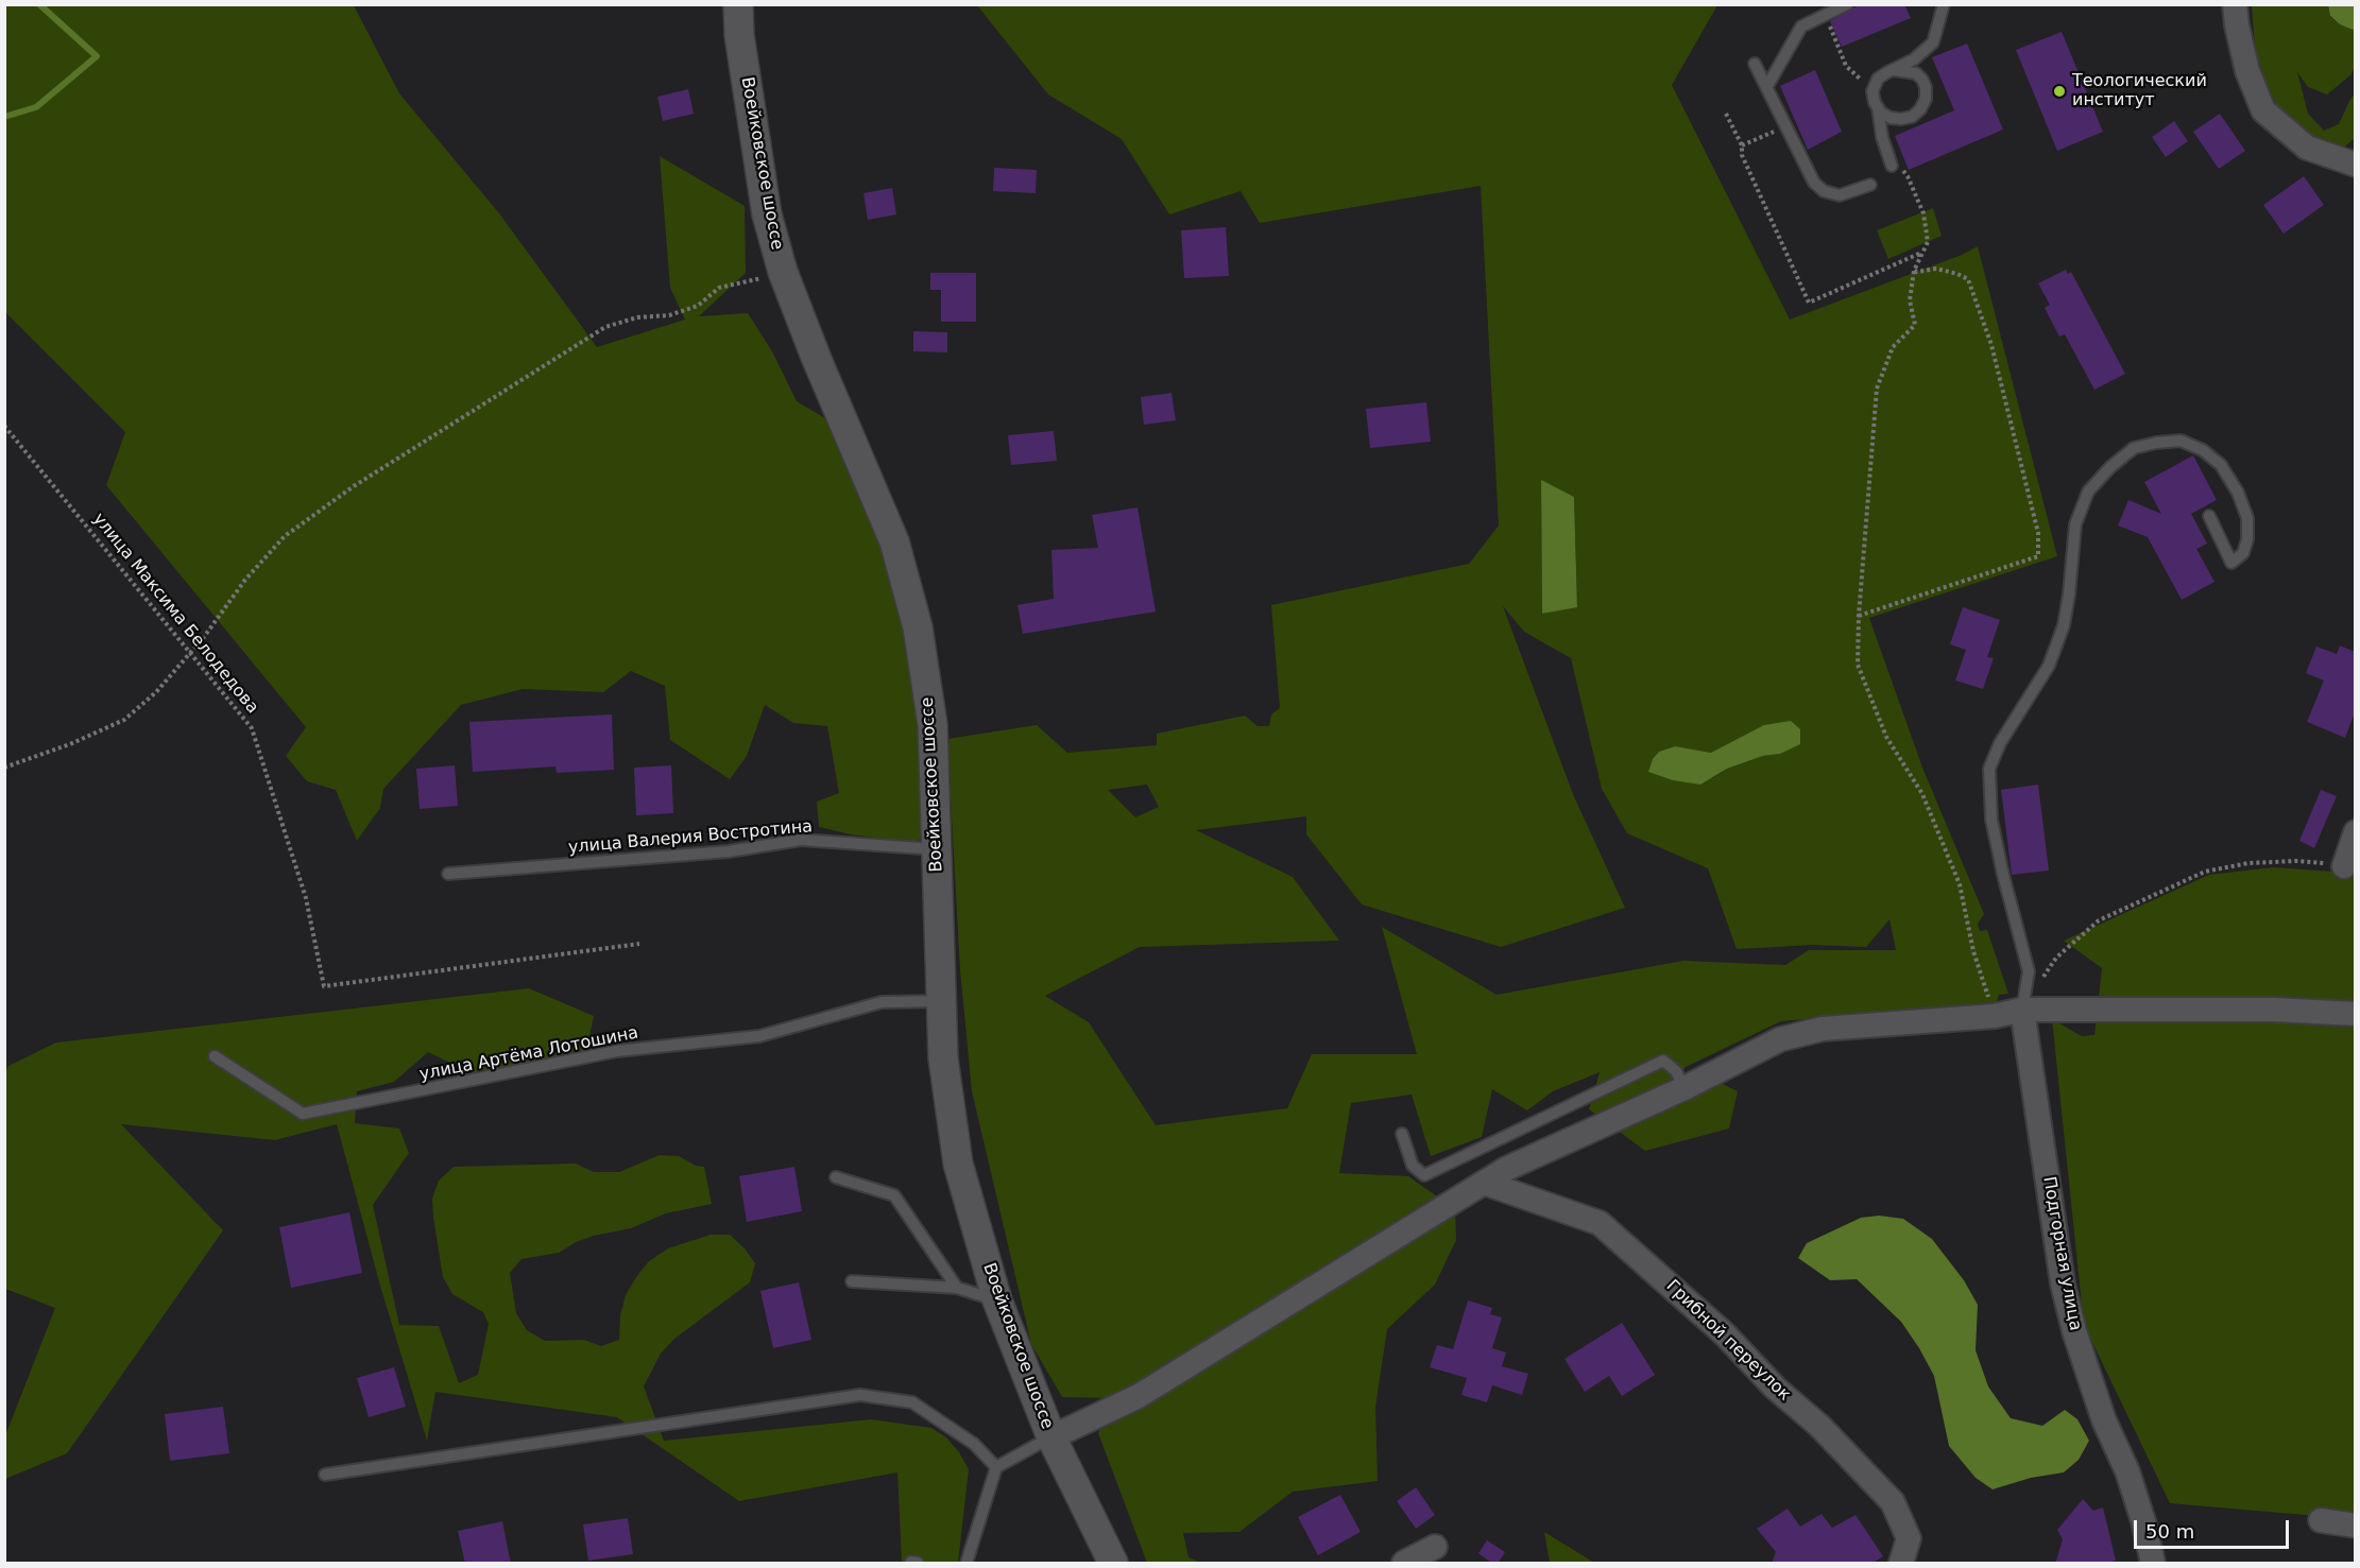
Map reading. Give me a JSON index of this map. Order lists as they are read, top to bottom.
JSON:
{
  "streets": {
    "street": ["Воейковское шоссе", "Подгорная улица", "Грибной переулок"],
    "lane": ["улица Валерия Востротина", "улица Артёма Лотошина"],
    "path": ["улица Максима Белодедова"]
  },
  "crossings": [
    ["Воейковское шоссе", "улица Валерия Востротина"],
    ["Воейковское шоссе", "улица Артёма Лотошина"]
  ],
  "places": ["Теологический институт"],
  "scale_bar": "50 m"
}
